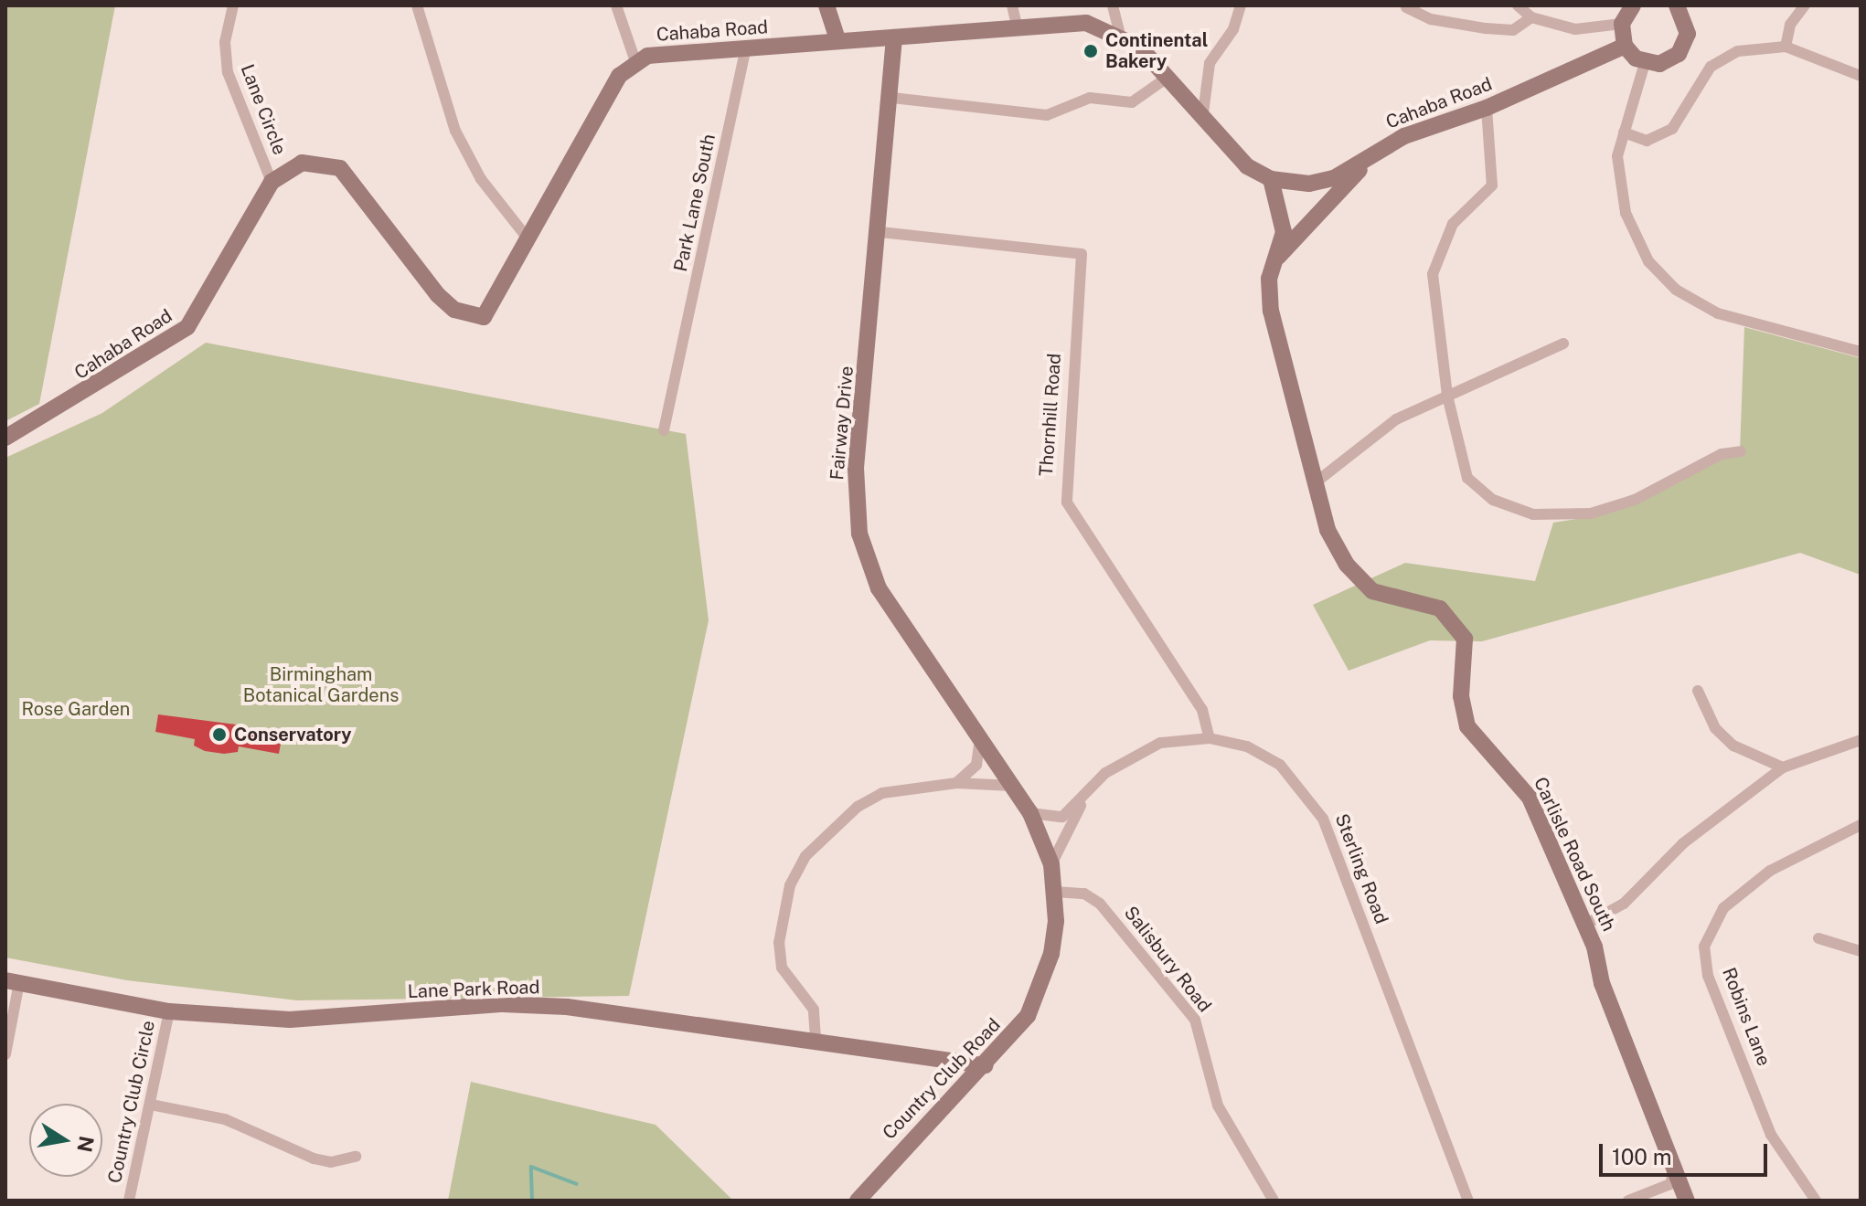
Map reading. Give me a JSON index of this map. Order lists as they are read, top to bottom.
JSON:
{
  "streets": {
    "street": [
      "Cahaba Road",
      "Lane Circle",
      "Park Lane South",
      "Thornhill Road",
      "Fairway Drive",
      "Carlisle Road South",
      "Sterling Road",
      "Salisbury Road",
      "Lane Park Road",
      "Robins Lane",
      "Country Club Road",
      "Country Club Circle"
    ]
  },
  "crossings": [
    ["Cahaba Road", "Lane Circle"],
    ["Cahaba Road", "Park Lane South"],
    ["Cahaba Road", "Fairway Drive"],
    ["Cahaba Road", "Carlisle Road South"],
    ["Thornhill Road", "Fairway Drive"],
    ["Thornhill Road", "Sterling Road"],
    ["Fairway Drive", "Sterling Road"],
    ["Fairway Drive", "Salisbury Road"],
    ["Fairway Drive", "Country Club Road"],
    ["Salisbury Road", "Country Club Road"],
    ["Lane Park Road", "Country Club Road"],
    ["Lane Park Road", "Country Club Circle"]
  ],
  "parks": ["Birmingham Botanical Gardens", "Rose Garden"],
  "places": ["Continental Bakery", "Conservatory"],
  "scale_bar": "100 m",
  "north": "right"
}
